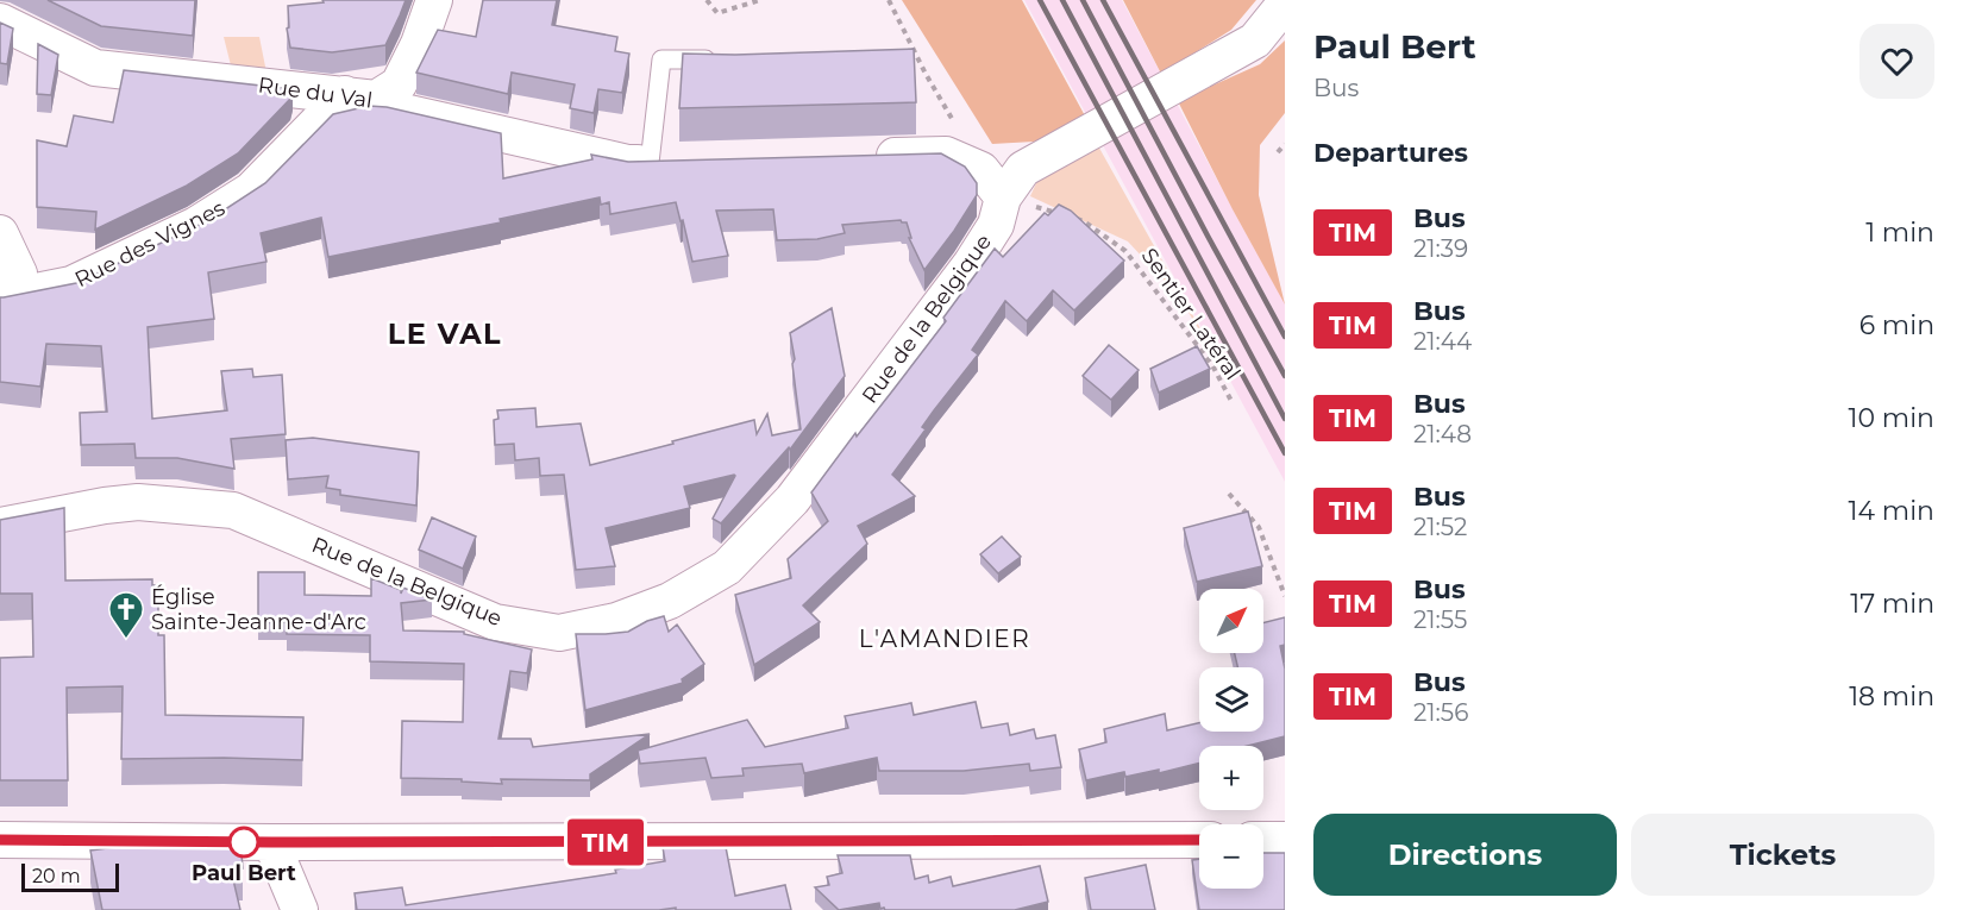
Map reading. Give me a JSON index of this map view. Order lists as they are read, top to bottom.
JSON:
{
  "streets": {
    "street": ["Rue du Val", "Rue des Vignes", "Rue de la Belgique"],
    "path": ["Sentier Latéral"]
  },
  "crossings": [
    ["Rue du Val", "Rue des Vignes"],
    ["Sentier Latéral", "Rue de la Belgique"]
  ],
  "districts": ["LE VAL", "L'AMANDIER"],
  "places": {
    "church": ["Église Sainte-Jeanne-d'Arc"],
    "other": ["Paul Bert"]
  },
  "lines": ["bus line TIM"],
  "scale_bar": "20 m",
  "north": "top right",
  "page": {
    "on_map": "TIM",
    "heading": [
      ["Paul Bert", "Bus"],
      "Departures"
    ],
    "list": [
      {
        "mark": "TIM",
        "name": "Bus",
        "note": "21:39",
        "value": "1 min"
      },
      {
        "mark": "TIM",
        "name": "Bus",
        "note": "21:44",
        "value": "6 min"
      },
      {
        "mark": "TIM",
        "name": "Bus",
        "note": "21:48",
        "value": "10 min"
      },
      {
        "mark": "TIM",
        "name": "Bus",
        "note": "21:52",
        "value": "14 min"
      },
      {
        "mark": "TIM",
        "name": "Bus",
        "note": "21:55",
        "value": "17 min"
      },
      {
        "mark": "TIM",
        "name": "Bus",
        "note": "21:56",
        "value": "18 min"
      }
    ],
    "map_buttons": ["+", "−"],
    "buttons": ["Directions", "Tickets"],
    "scale": "20 m"
  }
}
